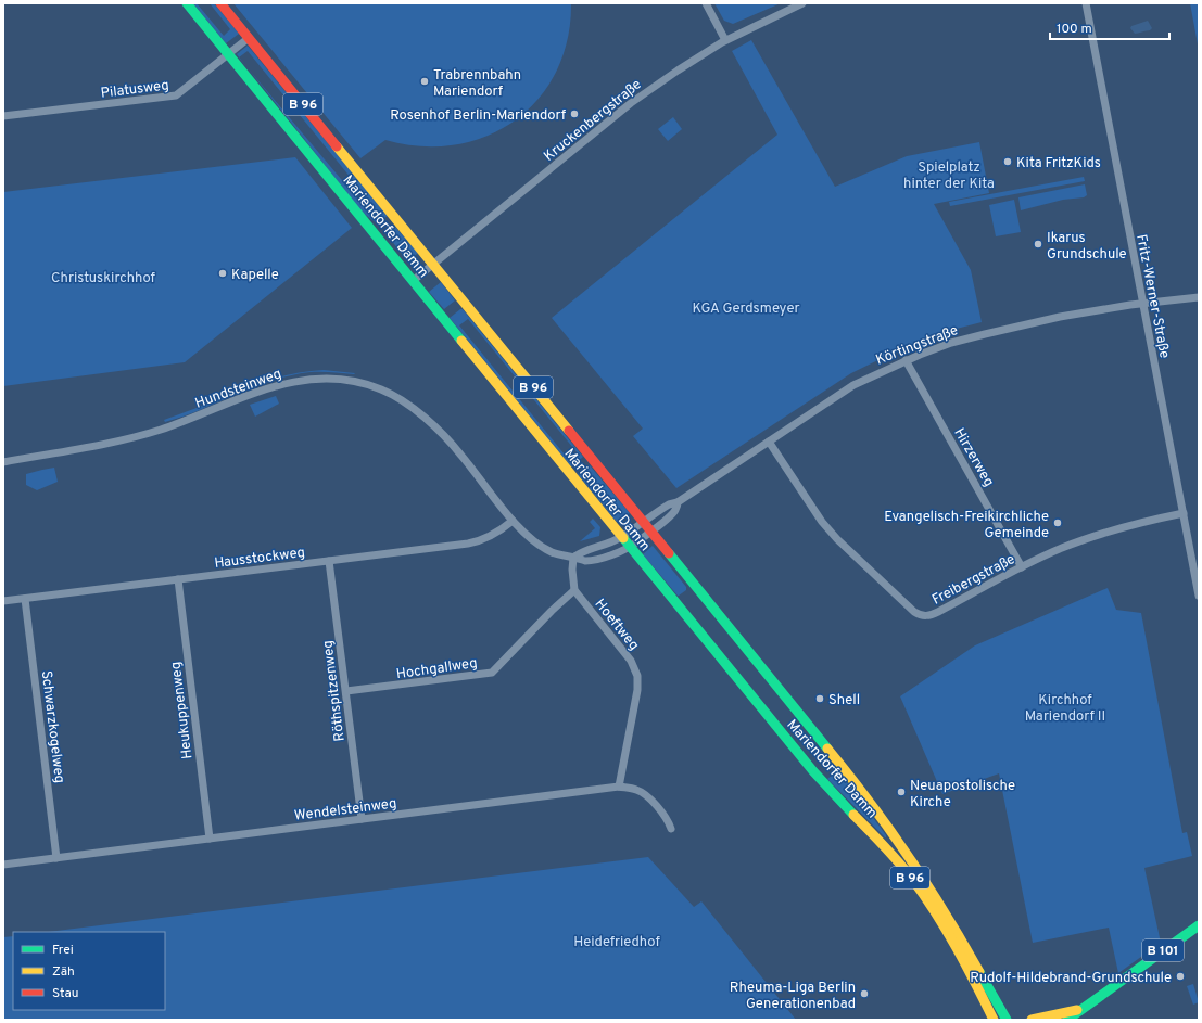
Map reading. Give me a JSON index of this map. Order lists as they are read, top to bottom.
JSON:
{
  "streets": {
    "main road": ["B 96", "Mariendorfer Damm", "B 101"],
    "street": [
      "Pilatusweg",
      "Kruckenbergstraße",
      "Fritz-Werner-Straße",
      "Körtingstraße",
      "Hundsteinweg",
      "Hirzerweg",
      "Hausstockweg",
      "Freibergstraße",
      "Hoeftweg",
      "Hochgallweg",
      "Röthspitzenweg",
      "Heukuppenweg",
      "Schwarzkogelweg",
      "Wendelsteinweg"
    ]
  },
  "crossings": [
    ["Pilatusweg", "Mariendorfer Damm"],
    ["Kruckenbergstraße", "Mariendorfer Damm"],
    ["Mariendorfer Damm", "Körtingstraße"],
    ["Mariendorfer Damm", "Hundsteinweg"],
    ["Fritz-Werner-Straße", "Körtingstraße"],
    ["Fritz-Werner-Straße", "Freibergstraße"],
    ["Körtingstraße", "Hundsteinweg"],
    ["Körtingstraße", "Hirzerweg"],
    ["Körtingstraße", "Freibergstraße"],
    ["Hundsteinweg", "Hausstockweg"],
    ["Hirzerweg", "Freibergstraße"],
    ["Hausstockweg", "Röthspitzenweg"],
    ["Hausstockweg", "Heukuppenweg"],
    ["Hausstockweg", "Schwarzkogelweg"],
    ["Hoeftweg", "Hochgallweg"],
    ["Hoeftweg", "Wendelsteinweg"],
    ["Hochgallweg", "Röthspitzenweg"],
    ["Röthspitzenweg", "Wendelsteinweg"],
    ["Heukuppenweg", "Wendelsteinweg"],
    ["Schwarzkogelweg", "Wendelsteinweg"]
  ],
  "parks": [
    "Spielplatz hinter der Kita",
    "Christuskirchhof",
    "KGA Gerdsmeyer",
    "Kirchhof Mariendorf II",
    "Heidefriedhof"
  ],
  "places": [
    "Trabrennbahn Mariendorf",
    "Rosenhof Berlin-Mariendorf",
    "Kita FritzKids",
    "Ikarus Grundschule",
    "Kapelle",
    "Evangelisch-Freikirchliche Gemeinde",
    "Shell",
    "Neuapostolische Kirche",
    "Rudolf-Hildebrand-Grundschule",
    "Rheuma-Liga Berlin Generationenbad"
  ],
  "legend": ["Frei", "Zäh", "Stau"],
  "scale_bar": "100 m"
}
